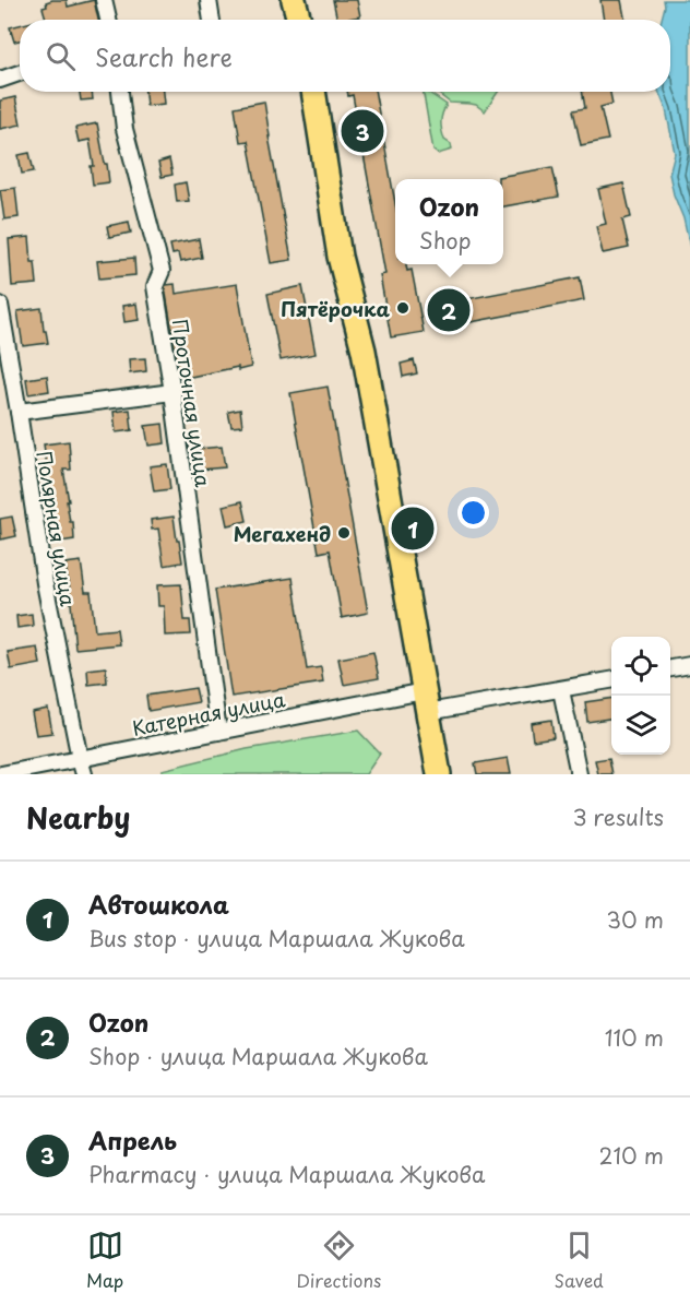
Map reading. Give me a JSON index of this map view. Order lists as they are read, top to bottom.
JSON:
{
  "streets": {
    "street": ["Проточная улица", "Полярная улица", "Катерная улица"]
  },
  "crossings": [
    ["Проточная улица", "Катерная улица"],
    ["Полярная улица", "Катерная улица"]
  ],
  "places": ["Пятёрочка", "Мегахенд"],
  "page": {
    "search": "Search here",
    "pins": ["3", "2", "1"],
    "popup": ["Ozon", "Shop"],
    "heading": ["Nearby", "3 results"],
    "list": [
      {
        "mark": "1",
        "name": "Автошкола",
        "note": "Bus stop · улица Маршала Жукова",
        "value": "30 m"
      },
      {
        "mark": "2",
        "name": "Ozon",
        "note": "Shop · улица Маршала Жукова",
        "value": "110 m"
      },
      {
        "mark": "3",
        "name": "Апрель",
        "note": "Pharmacy · улица Маршала Жукова",
        "value": "210 m"
      }
    ],
    "nav": ["Map", "Directions", "Saved"]
  }
}
